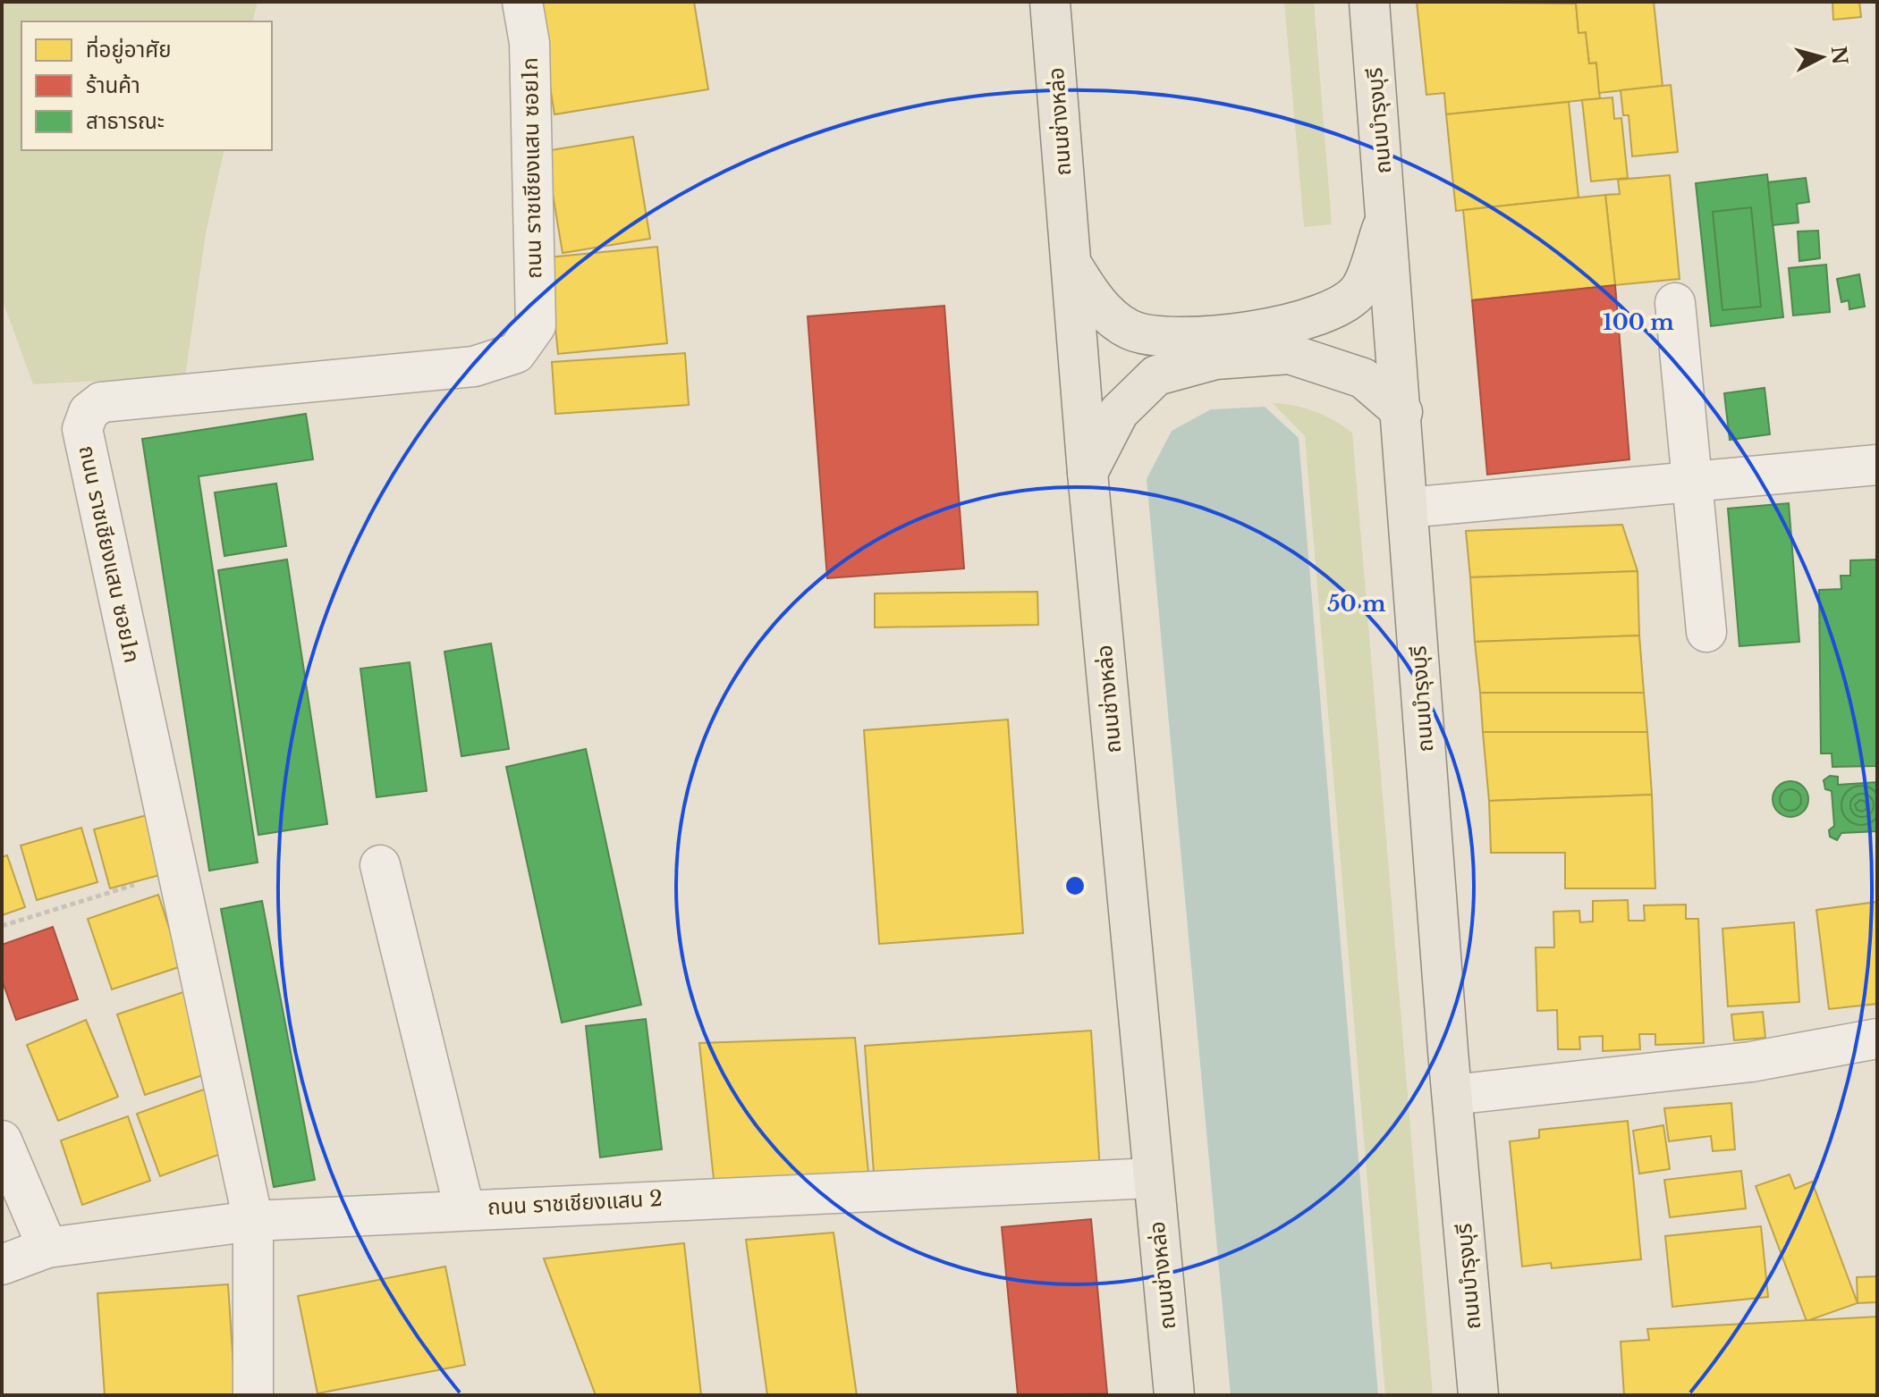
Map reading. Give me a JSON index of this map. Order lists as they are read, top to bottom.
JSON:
{
  "streets": {
    "main road": ["ถนนบำรุงบุรี", "ถนนช่างหล่อ"],
    "street": ["ถนน ราชเชียงแสน ซอย1ก", "ถนน ราชเชียงแสน 2"]
  },
  "crossings": [
    ["ถนนช่างหล่อ", "ถนน ราชเชียงแสน 2"],
    ["ถนน ราชเชียงแสน ซอย1ก", "ถนน ราชเชียงแสน 2"]
  ],
  "legend": ["ที่อยู่อาศัย", "ร้านค้า", "สาธารณะ"],
  "north": "right",
  "rings": ["100 m", "50 m"]
}
